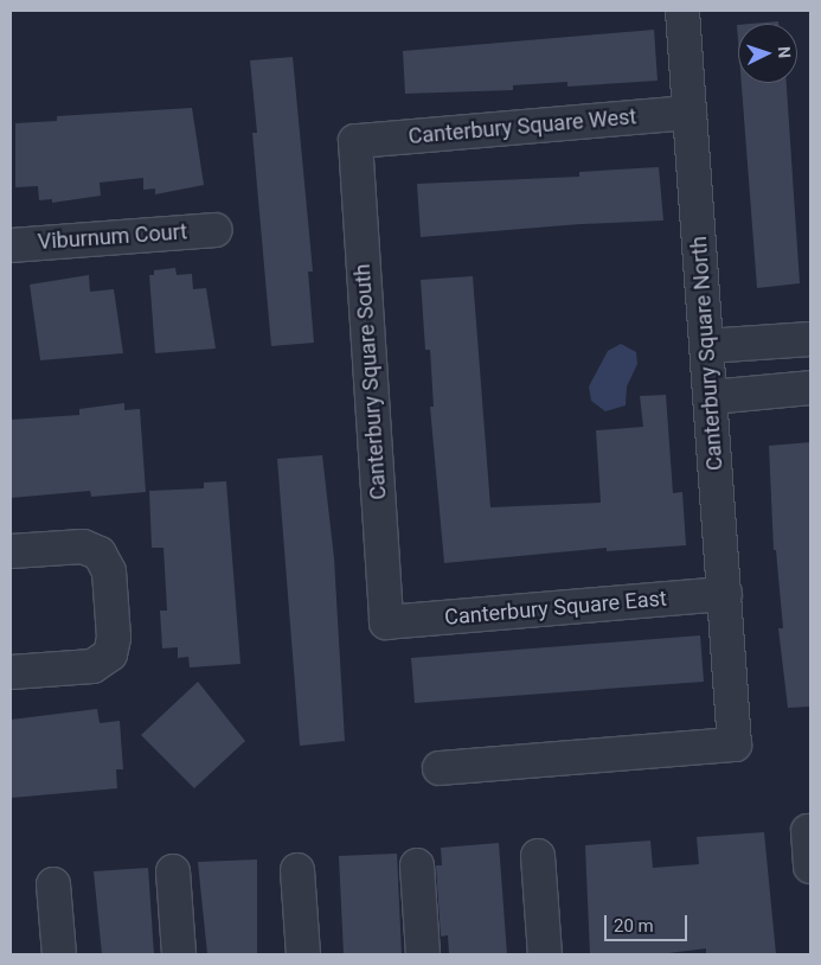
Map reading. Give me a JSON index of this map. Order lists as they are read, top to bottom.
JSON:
{
  "streets": {
    "street": [
      "Canterbury Square West",
      "Viburnum Court",
      "Canterbury Square North",
      "Canterbury Square South",
      "Canterbury Square East"
    ]
  },
  "crossings": [
    ["Canterbury Square West", "Canterbury Square North"],
    ["Canterbury Square West", "Canterbury Square South"],
    ["Canterbury Square North", "Canterbury Square East"],
    ["Canterbury Square South", "Canterbury Square East"]
  ],
  "scale_bar": "20 m",
  "north": "right"
}
